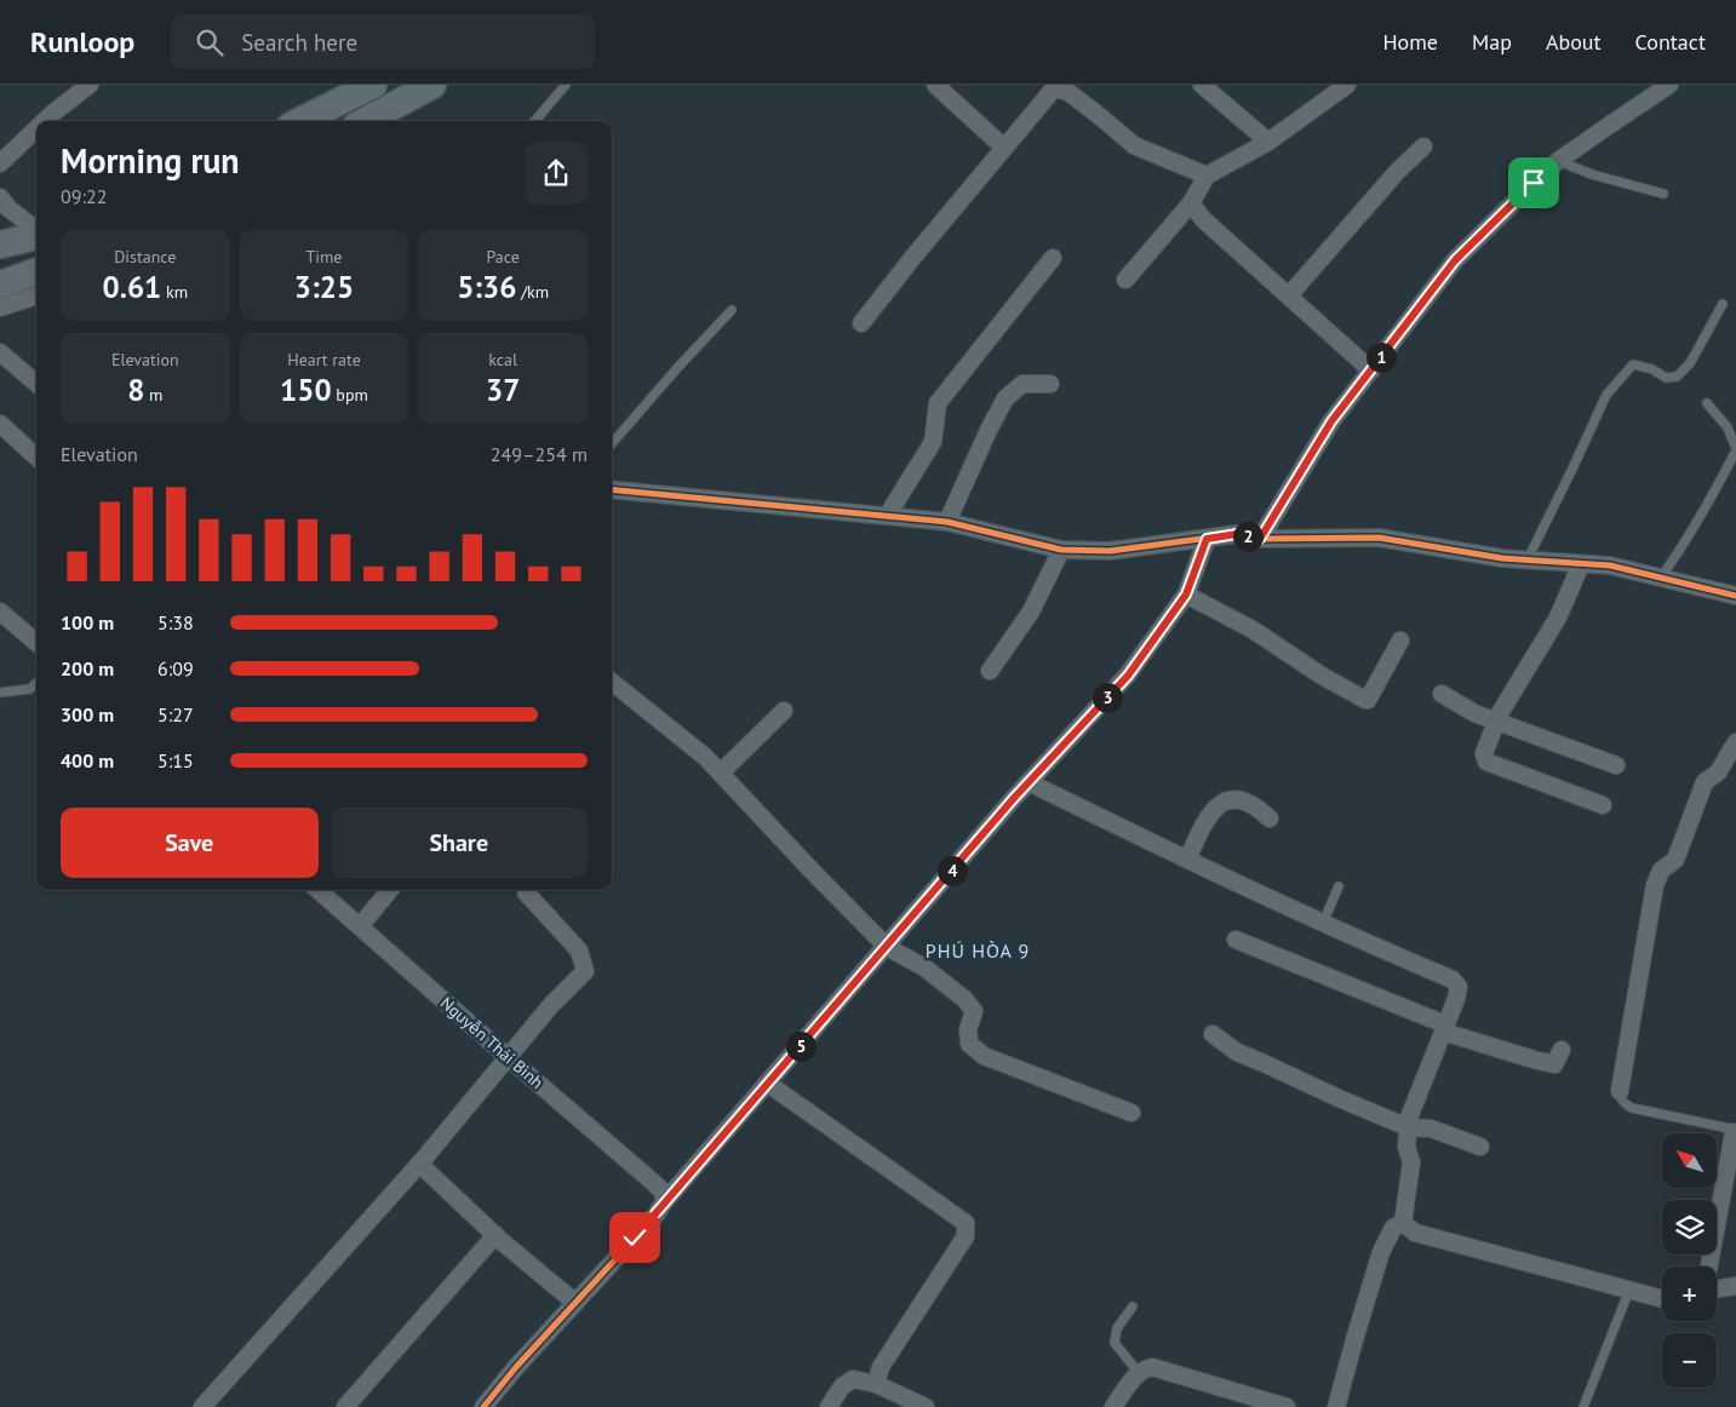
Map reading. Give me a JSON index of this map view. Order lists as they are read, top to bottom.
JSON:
{
  "streets": {
    "street": ["Nguyễn Thái Bình"]
  },
  "districts": ["PHÚ HÒA 9"],
  "north": "top left",
  "page": {
    "header": "Runloop",
    "search": "Search here",
    "nav": [
      "Home",
      "Map",
      "About",
      "Contact"
    ],
    "heading": ["Morning run", "09:22"],
    "stats": [
      ["Distance", "0.61 km"],
      ["Time", "3:25"],
      ["Pace", "5:36 /km"],
      ["Elevation", "8 m"],
      ["Heart rate", "150 bpm"],
      ["kcal", "37"]
    ],
    "pins": [
      "1",
      "2",
      "3",
      "4",
      "5"
    ],
    "chart": ["Elevation", "249–254 m"],
    "list": [
      {
        "name": "100 m",
        "note": "5:38"
      },
      {
        "name": "200 m",
        "note": "6:09"
      },
      {
        "name": "300 m",
        "note": "5:27"
      },
      {
        "name": "400 m",
        "note": "5:15"
      }
    ],
    "buttons": ["Save", "Share"],
    "map_buttons": ["+", "−"]
  }
}
